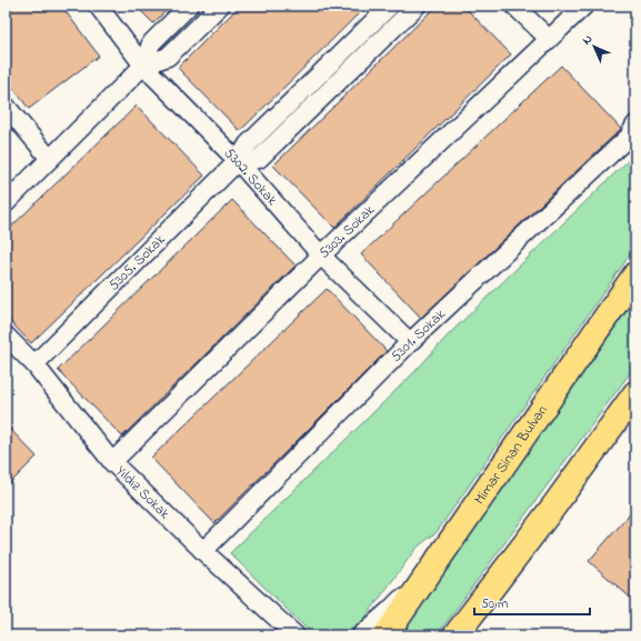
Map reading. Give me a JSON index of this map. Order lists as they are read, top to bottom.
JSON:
{
  "streets": {
    "highway": ["Mimar Sinan Bulvarı"],
    "street": [
      "5302. Sokak",
      "5303. Sokak",
      "5305. Sokak",
      "5301. Sokak",
      "Yıldız Sokak"
    ]
  },
  "crossings": [
    ["5302. Sokak", "5303. Sokak"],
    ["5302. Sokak", "5305. Sokak"],
    ["5302. Sokak", "5301. Sokak"],
    ["5303. Sokak", "Yıldız Sokak"],
    ["5305. Sokak", "Yıldız Sokak"],
    ["5301. Sokak", "Yıldız Sokak"]
  ],
  "scale_bar": "50 m",
  "north": "top left"
}
